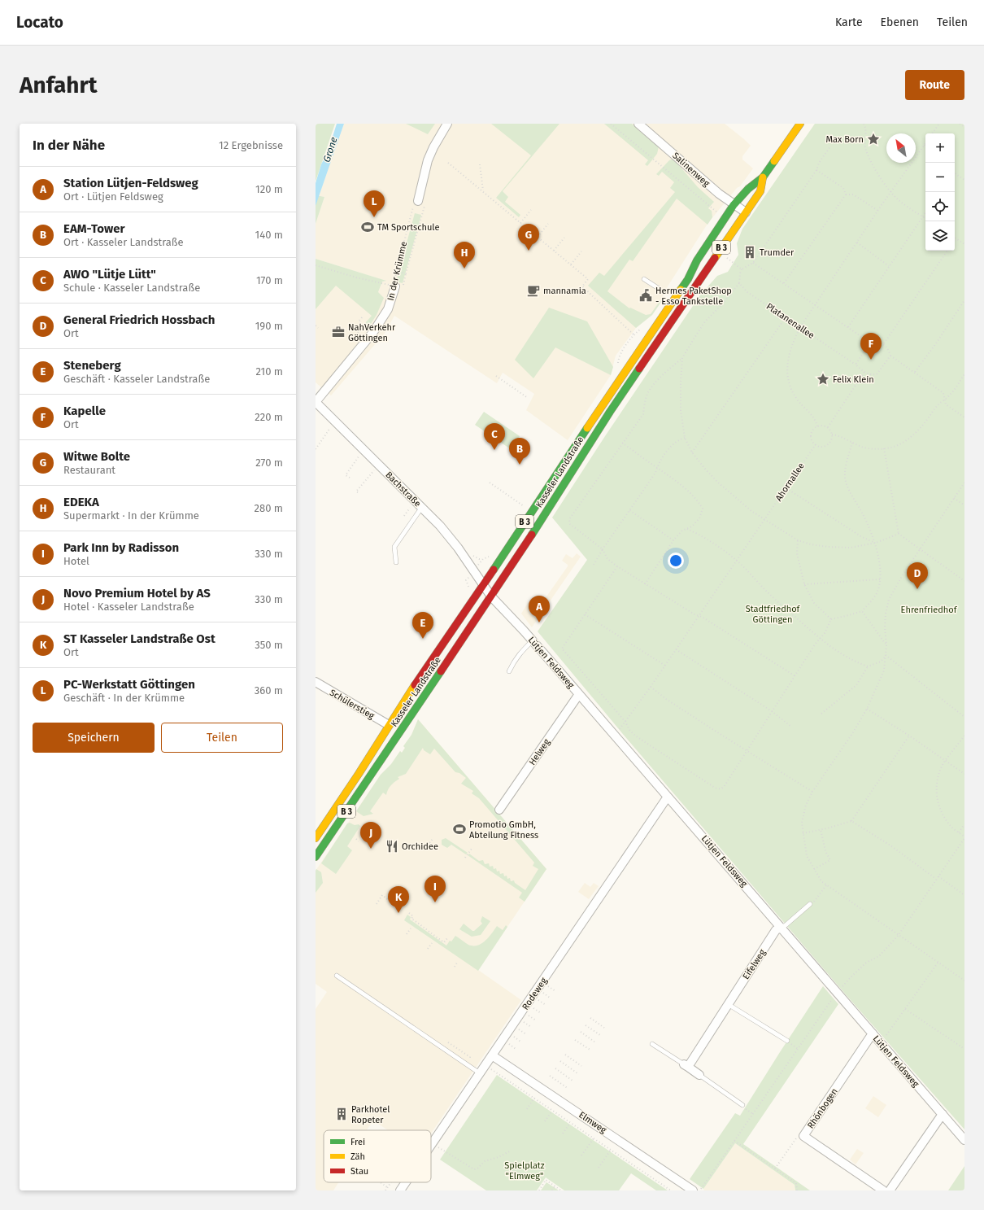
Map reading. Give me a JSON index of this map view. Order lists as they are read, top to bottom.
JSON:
{
  "streets": {
    "main road": ["B 3", "Kasseler Landstraße"],
    "street": [
      "Salinenweg",
      "In der Krümme",
      "Bachstraße",
      "Lütjen Feldsweg",
      "Schülerstieg",
      "Helweg",
      "Eifelweg",
      "Rodeweg",
      "Rhönbogen",
      "Elmweg"
    ],
    "path": ["Platanenallee", "Ahornallee"]
  },
  "crossings": [
    ["Salinenweg", "Kasseler Landstraße"],
    ["In der Krümme", "Bachstraße"],
    ["Kasseler Landstraße", "Bachstraße"],
    ["Kasseler Landstraße", "Lütjen Feldsweg"],
    ["Kasseler Landstraße", "Schülerstieg"],
    ["Ahornallee", "Lütjen Feldsweg"],
    ["Bachstraße", "Lütjen Feldsweg"],
    ["Lütjen Feldsweg", "Helweg"],
    ["Lütjen Feldsweg", "Eifelweg"],
    ["Lütjen Feldsweg", "Rodeweg"],
    ["Lütjen Feldsweg", "Rhönbogen"],
    ["Rodeweg", "Elmweg"]
  ],
  "water": ["Grone"],
  "parks": ["Stadtfriedhof Göttingen", "Ehrenfriedhof", "Spielplatz \"Elmweg\""],
  "places": {
    "place": ["Max Born", "Felix Klein"],
    "sports": ["TM Sportschule", "Promotio GmbH, Abteilung Fitness"],
    "building": ["Trumder", "Parkhotel Ropeter"],
    "cafe": ["mannamia"],
    "public building": ["Hermes PaketShop - Esso Tankstelle"],
    "office": ["NahVerkehr Göttingen"],
    "restaurant": ["Orchidee"]
  },
  "legend": ["Frei", "Zäh", "Stau"],
  "north": "top left",
  "page": {
    "header": "Locato",
    "nav": ["Karte", "Ebenen", "Teilen"],
    "buttons": [
      "Route",
      ["Speichern", "Teilen"]
    ],
    "title": "Anfahrt",
    "heading": ["In der Nähe", "12 Ergebnisse"],
    "map_buttons": ["+", "−"],
    "list": [
      {
        "mark": "A",
        "name": "Station Lütjen-Feldsweg",
        "note": "Ort · Lütjen Feldsweg",
        "value": "120 m"
      },
      {
        "mark": "B",
        "name": "EAM-Tower",
        "note": "Ort · Kasseler Landstraße",
        "value": "140 m"
      },
      {
        "mark": "C",
        "name": "AWO \"Lütje Lütt\"",
        "note": "Schule · Kasseler Landstraße",
        "value": "170 m"
      },
      {
        "mark": "D",
        "name": "General Friedrich Hossbach",
        "note": "Ort",
        "value": "190 m"
      },
      {
        "mark": "E",
        "name": "Steneberg",
        "note": "Geschäft · Kasseler Landstraße",
        "value": "210 m"
      },
      {
        "mark": "F",
        "name": "Kapelle",
        "note": "Ort",
        "value": "220 m"
      },
      {
        "mark": "G",
        "name": "Witwe Bolte",
        "note": "Restaurant",
        "value": "270 m"
      },
      {
        "mark": "H",
        "name": "EDEKA",
        "note": "Supermarkt · In der Krümme",
        "value": "280 m"
      },
      {
        "mark": "I",
        "name": "Park Inn by Radisson",
        "note": "Hotel",
        "value": "330 m"
      },
      {
        "mark": "J",
        "name": "Novo Premium Hotel by AS",
        "note": "Hotel · Kasseler Landstraße",
        "value": "330 m"
      },
      {
        "mark": "K",
        "name": "ST Kasseler Landstraße Ost",
        "note": "Ort",
        "value": "350 m"
      },
      {
        "mark": "L",
        "name": "PC-Werkstatt Göttingen",
        "note": "Geschäft · In der Krümme",
        "value": "360 m"
      }
    ],
    "pins": [
      "L",
      "G",
      "H",
      "F",
      "C",
      "B",
      "D",
      "A",
      "E",
      "J",
      "I",
      "K"
    ]
  }
}
